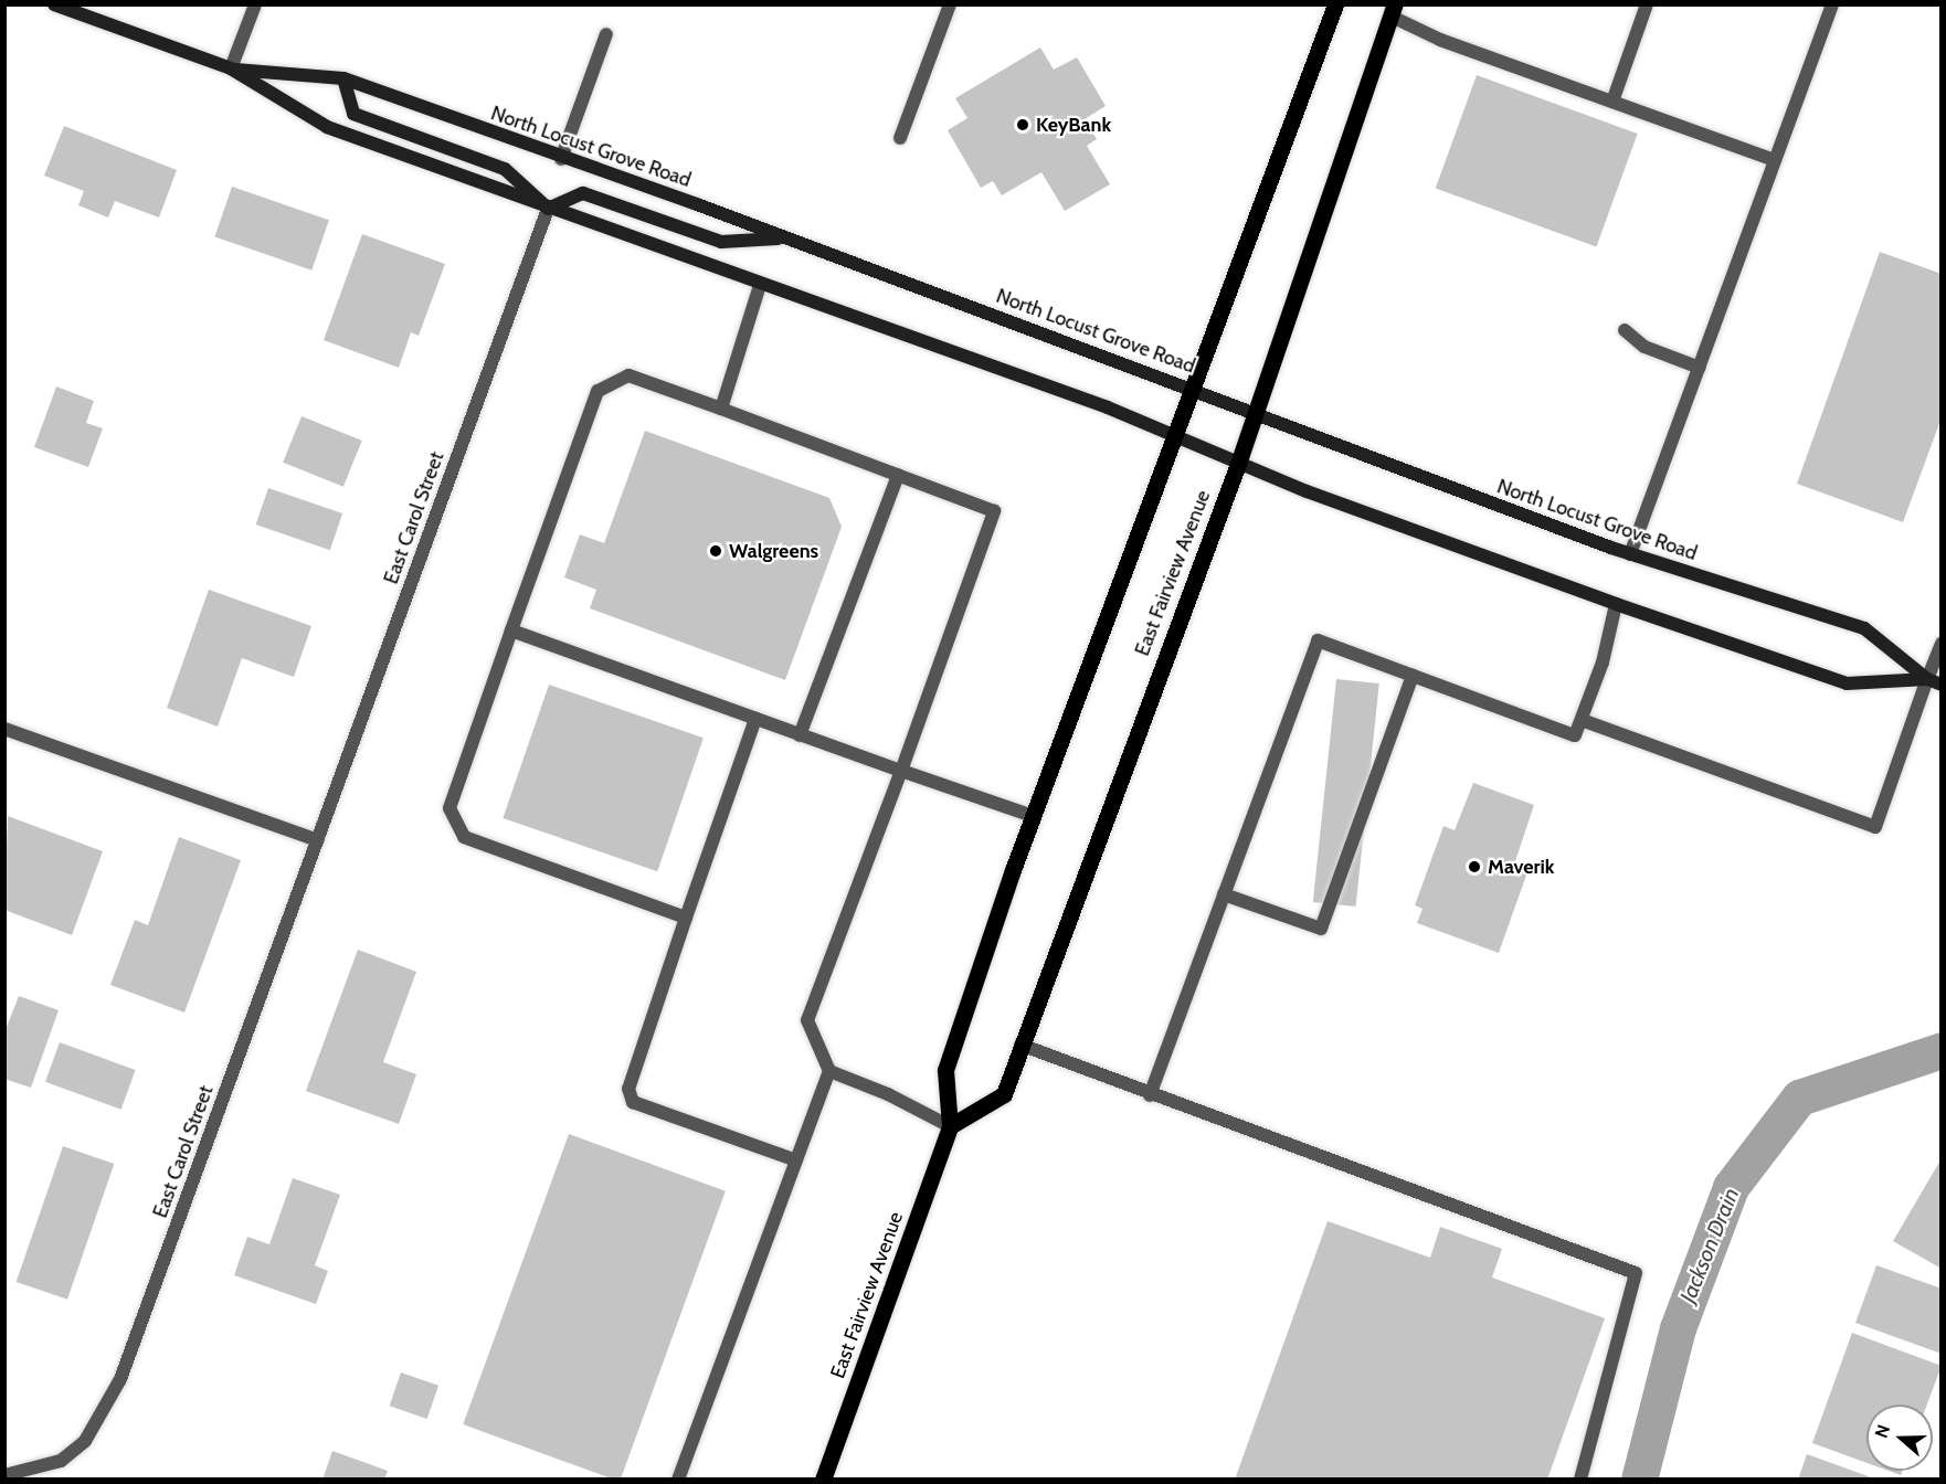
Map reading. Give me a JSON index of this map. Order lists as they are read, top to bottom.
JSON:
{
  "streets": {
    "main road": ["North Locust Grove Road", "East Fairview Avenue"],
    "street": ["East Carol Street"]
  },
  "crossings": [
    ["North Locust Grove Road", "East Carol Street"],
    ["North Locust Grove Road", "East Fairview Avenue"]
  ],
  "water": ["Jackson Drain"],
  "places": ["KeyBank", "Walgreens", "Maverik"],
  "north": "left"
}
